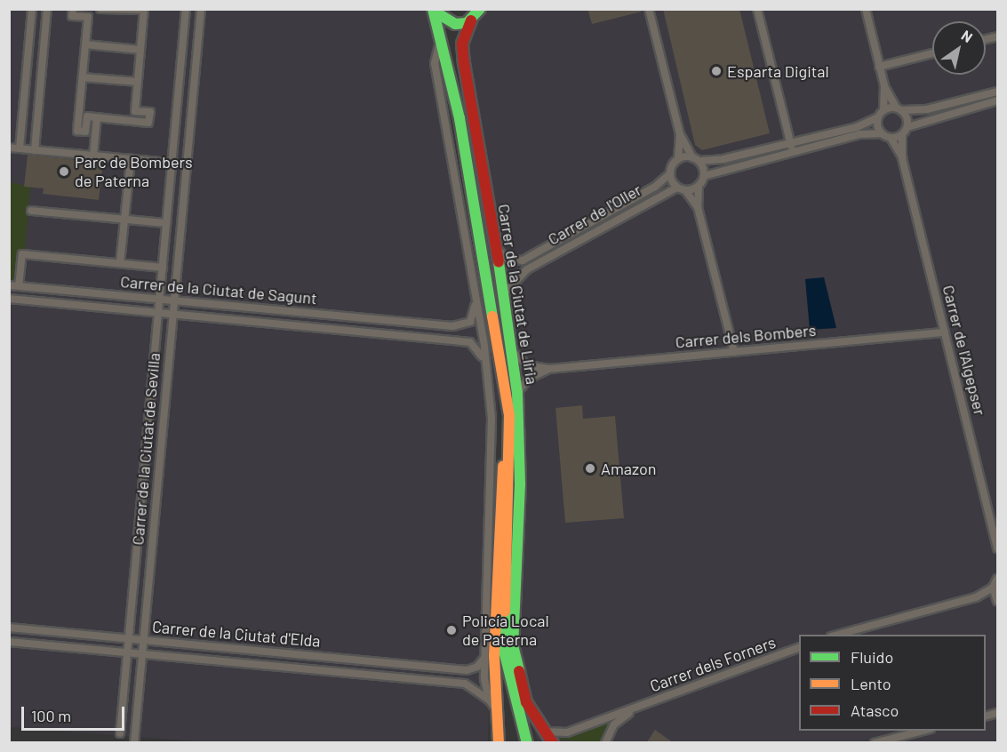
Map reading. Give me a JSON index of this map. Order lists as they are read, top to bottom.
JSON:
{
  "streets": {
    "street": [
      "Carrer de l'Oller",
      "Carrer de la Ciutat de Sagunt",
      "Carrer de la Ciutat de Llíria",
      "Carrer dels Bombers",
      "Carrer de l'Algepser",
      "Carrer de la Ciutat de Sevilla",
      "Carrer de la Ciutat d'Elda",
      "Carrer dels Forners"
    ]
  },
  "crossings": [
    ["Carrer de l'Oller", "Carrer de la Ciutat de Llíria"],
    ["Carrer de la Ciutat de Sagunt", "Carrer de la Ciutat de Llíria"],
    ["Carrer de la Ciutat de Sagunt", "Carrer de la Ciutat de Sevilla"],
    ["Carrer de la Ciutat de Llíria", "Carrer dels Bombers"],
    ["Carrer de la Ciutat de Llíria", "Carrer de la Ciutat d'Elda"],
    ["Carrer de la Ciutat de Llíria", "Carrer dels Forners"],
    ["Carrer dels Bombers", "Carrer de l'Algepser"],
    ["Carrer de la Ciutat de Sevilla", "Carrer de la Ciutat d'Elda"]
  ],
  "places": [
    "Esparta Digital",
    "Parc de Bombers de Paterna",
    "Amazon",
    "Policía Local de Paterna"
  ],
  "legend": ["Fluido", "Lento", "Atasco"],
  "scale_bar": "100 m",
  "north": "top right"
}
